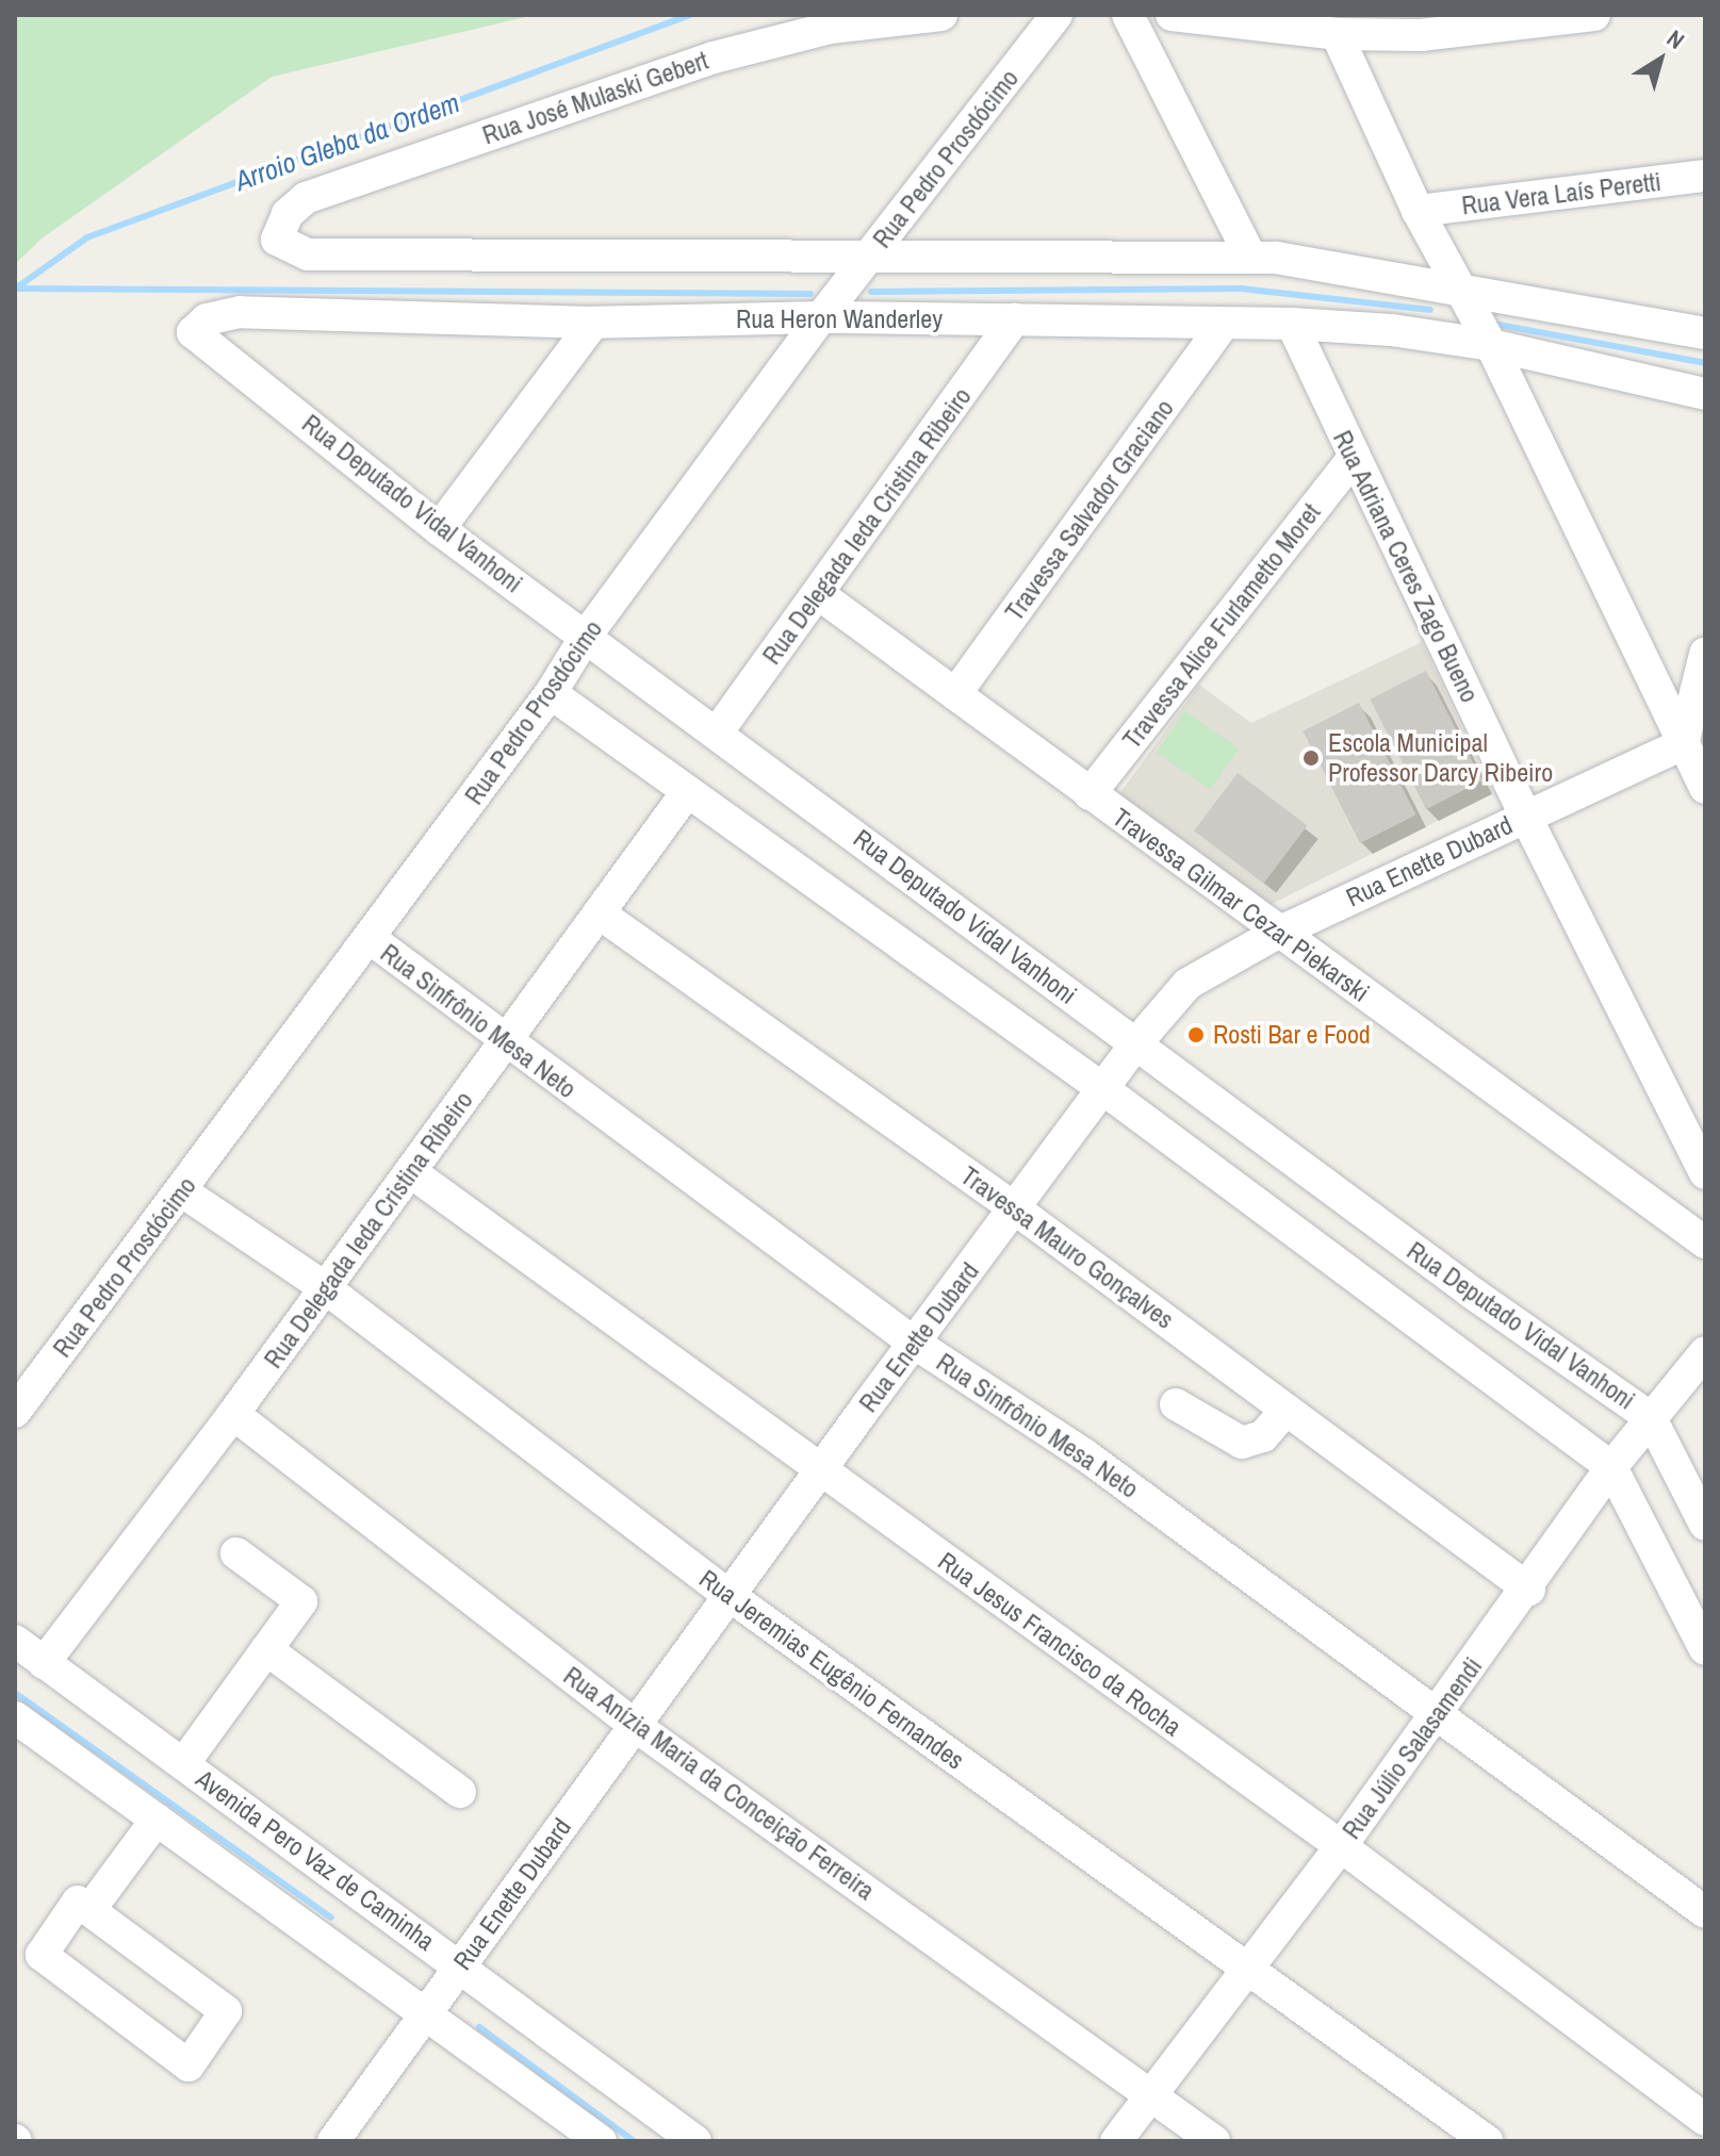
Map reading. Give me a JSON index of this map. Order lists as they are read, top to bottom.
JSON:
{
  "streets": {
    "street": [
      "Rua José Mulaski Gebert",
      "Rua Pedro Prosdócimo",
      "Rua Vera Laís Peretti",
      "Rua Heron Wanderley",
      "Rua Deputado Vidal Vanhoni",
      "Travessa Salvador Graciano",
      "Rua Delegada Ieda Cristina Ribeiro",
      "Rua Adriana Ceres Zago Bueno",
      "Travessa Alice Furlametto Moret",
      "Rua Enette Dubard",
      "Travessa Gilmar Cezar Piekarski",
      "Rua Sinfrônio Mesa Neto",
      "Travessa Mauro Gonçalves",
      "Rua Jesus Francisco da Rocha",
      "Rua Jeremias Eugênio Fernandes",
      "Rua Júlio Salasamendi",
      "Rua Anízia Maria da Conceição Ferreira",
      "Avenida Pero Vaz de Caminha"
    ]
  },
  "crossings": [
    ["Rua José Mulaski Gebert", "Rua Pedro Prosdócimo"],
    ["Rua Pedro Prosdócimo", "Rua Heron Wanderley"],
    ["Rua Pedro Prosdócimo", "Rua Deputado Vidal Vanhoni"],
    ["Rua Pedro Prosdócimo", "Rua Sinfrônio Mesa Neto"],
    ["Rua Pedro Prosdócimo", "Rua Jeremias Eugênio Fernandes"],
    ["Rua Heron Wanderley", "Rua Deputado Vidal Vanhoni"],
    ["Rua Heron Wanderley", "Travessa Salvador Graciano"],
    ["Rua Heron Wanderley", "Rua Delegada Ieda Cristina Ribeiro"],
    ["Rua Heron Wanderley", "Rua Adriana Ceres Zago Bueno"],
    ["Rua Deputado Vidal Vanhoni", "Rua Delegada Ieda Cristina Ribeiro"],
    ["Rua Deputado Vidal Vanhoni", "Rua Enette Dubard"],
    ["Rua Deputado Vidal Vanhoni", "Rua Júlio Salasamendi"],
    ["Travessa Salvador Graciano", "Travessa Gilmar Cezar Piekarski"],
    ["Rua Delegada Ieda Cristina Ribeiro", "Travessa Gilmar Cezar Piekarski"],
    ["Rua Delegada Ieda Cristina Ribeiro", "Rua Sinfrônio Mesa Neto"],
    ["Rua Delegada Ieda Cristina Ribeiro", "Travessa Mauro Gonçalves"],
    ["Rua Delegada Ieda Cristina Ribeiro", "Rua Jesus Francisco da Rocha"],
    ["Rua Delegada Ieda Cristina Ribeiro", "Rua Jeremias Eugênio Fernandes"],
    ["Rua Delegada Ieda Cristina Ribeiro", "Rua Anízia Maria da Conceição Ferreira"],
    ["Rua Delegada Ieda Cristina Ribeiro", "Avenida Pero Vaz de Caminha"],
    ["Rua Adriana Ceres Zago Bueno", "Travessa Alice Furlametto Moret"],
    ["Rua Adriana Ceres Zago Bueno", "Rua Enette Dubard"],
    ["Travessa Alice Furlametto Moret", "Travessa Gilmar Cezar Piekarski"],
    ["Rua Enette Dubard", "Travessa Gilmar Cezar Piekarski"],
    ["Rua Enette Dubard", "Rua Sinfrônio Mesa Neto"],
    ["Rua Enette Dubard", "Travessa Mauro Gonçalves"],
    ["Rua Enette Dubard", "Rua Jesus Francisco da Rocha"],
    ["Rua Enette Dubard", "Rua Jeremias Eugênio Fernandes"],
    ["Rua Enette Dubard", "Rua Anízia Maria da Conceição Ferreira"],
    ["Rua Enette Dubard", "Avenida Pero Vaz de Caminha"],
    ["Rua Sinfrônio Mesa Neto", "Rua Júlio Salasamendi"],
    ["Travessa Mauro Gonçalves", "Rua Júlio Salasamendi"],
    ["Rua Jesus Francisco da Rocha", "Rua Júlio Salasamendi"],
    ["Rua Jeremias Eugênio Fernandes", "Rua Júlio Salasamendi"],
    ["Rua Júlio Salasamendi", "Rua Anízia Maria da Conceição Ferreira"]
  ],
  "water": ["Arroio Gleba da Ordem"],
  "places": ["Escola Municipal Professor Darcy Ribeiro", "Rosti Bar e Food"],
  "north": "top right"
}
